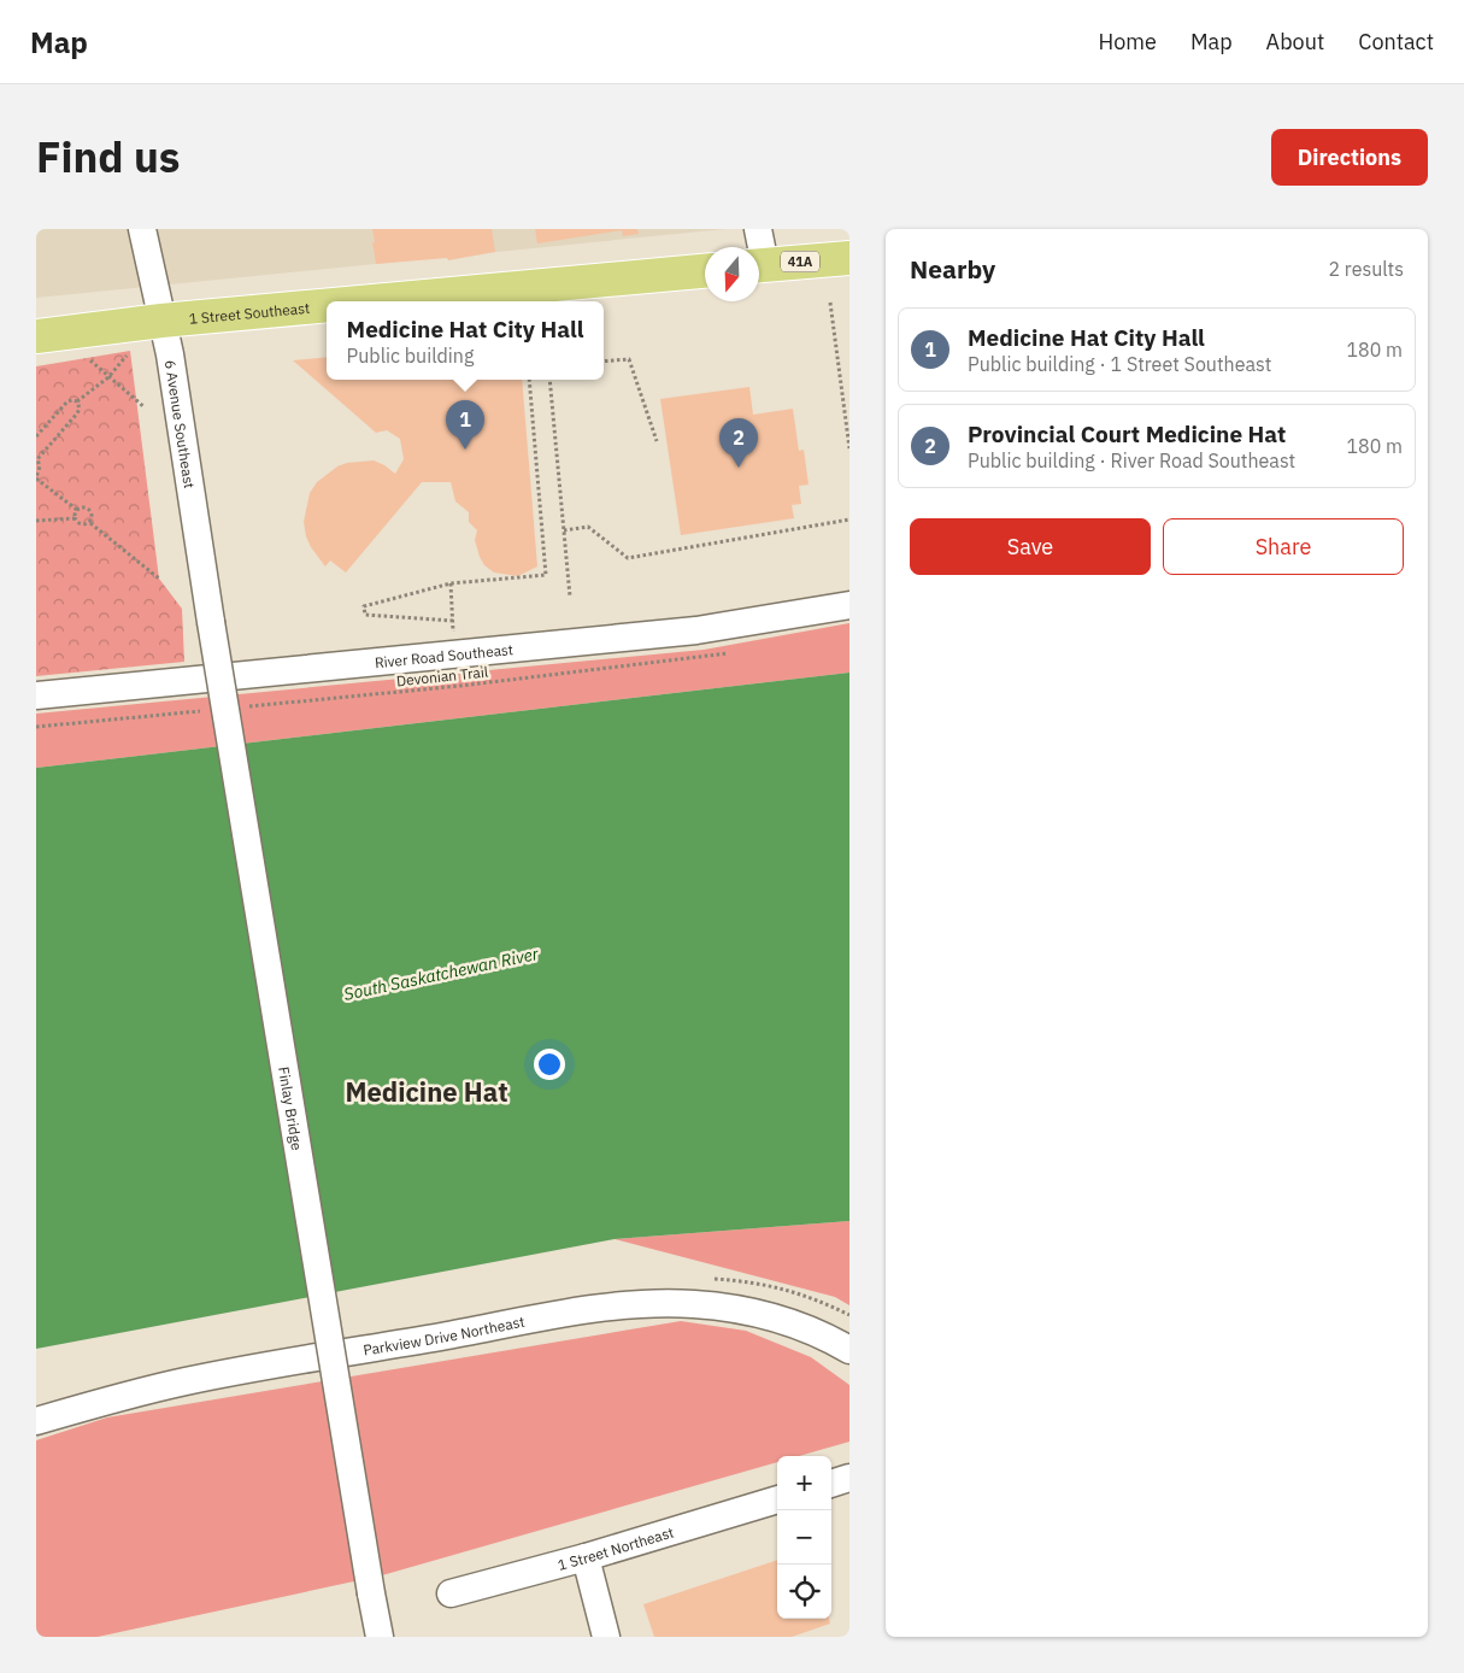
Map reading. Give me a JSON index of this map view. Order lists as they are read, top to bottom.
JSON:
{
  "streets": {
    "main road": ["41A", "1 Street Southeast"],
    "street": [
      "6 Avenue Southeast",
      "River Road Southeast",
      "Finlay Bridge",
      "Parkview Drive Northeast",
      "1 Street Northeast"
    ],
    "path": ["Devonian Trail"]
  },
  "crossings": [
    ["1 Street Southeast", "6 Avenue Southeast"],
    ["6 Avenue Southeast", "Finlay Bridge"]
  ],
  "districts": ["Medicine Hat"],
  "water": ["South Saskatchewan River"],
  "north": "bottom",
  "page": {
    "header": "Map",
    "nav": [
      "Home",
      "Map",
      "About",
      "Contact"
    ],
    "title": "Find us",
    "buttons": [
      "Directions",
      ["Save", "Share"]
    ],
    "heading": ["Nearby", "2 results"],
    "popup": ["Medicine Hat City Hall", "Public building"],
    "list": [
      {
        "mark": "1",
        "name": "Medicine Hat City Hall",
        "note": "Public building · 1 Street Southeast",
        "value": "180 m"
      },
      {
        "mark": "2",
        "name": "Provincial Court Medicine Hat",
        "note": "Public building · River Road Southeast",
        "value": "180 m"
      }
    ],
    "pins": ["1", "2"],
    "map_buttons": ["+", "−"]
  }
}
